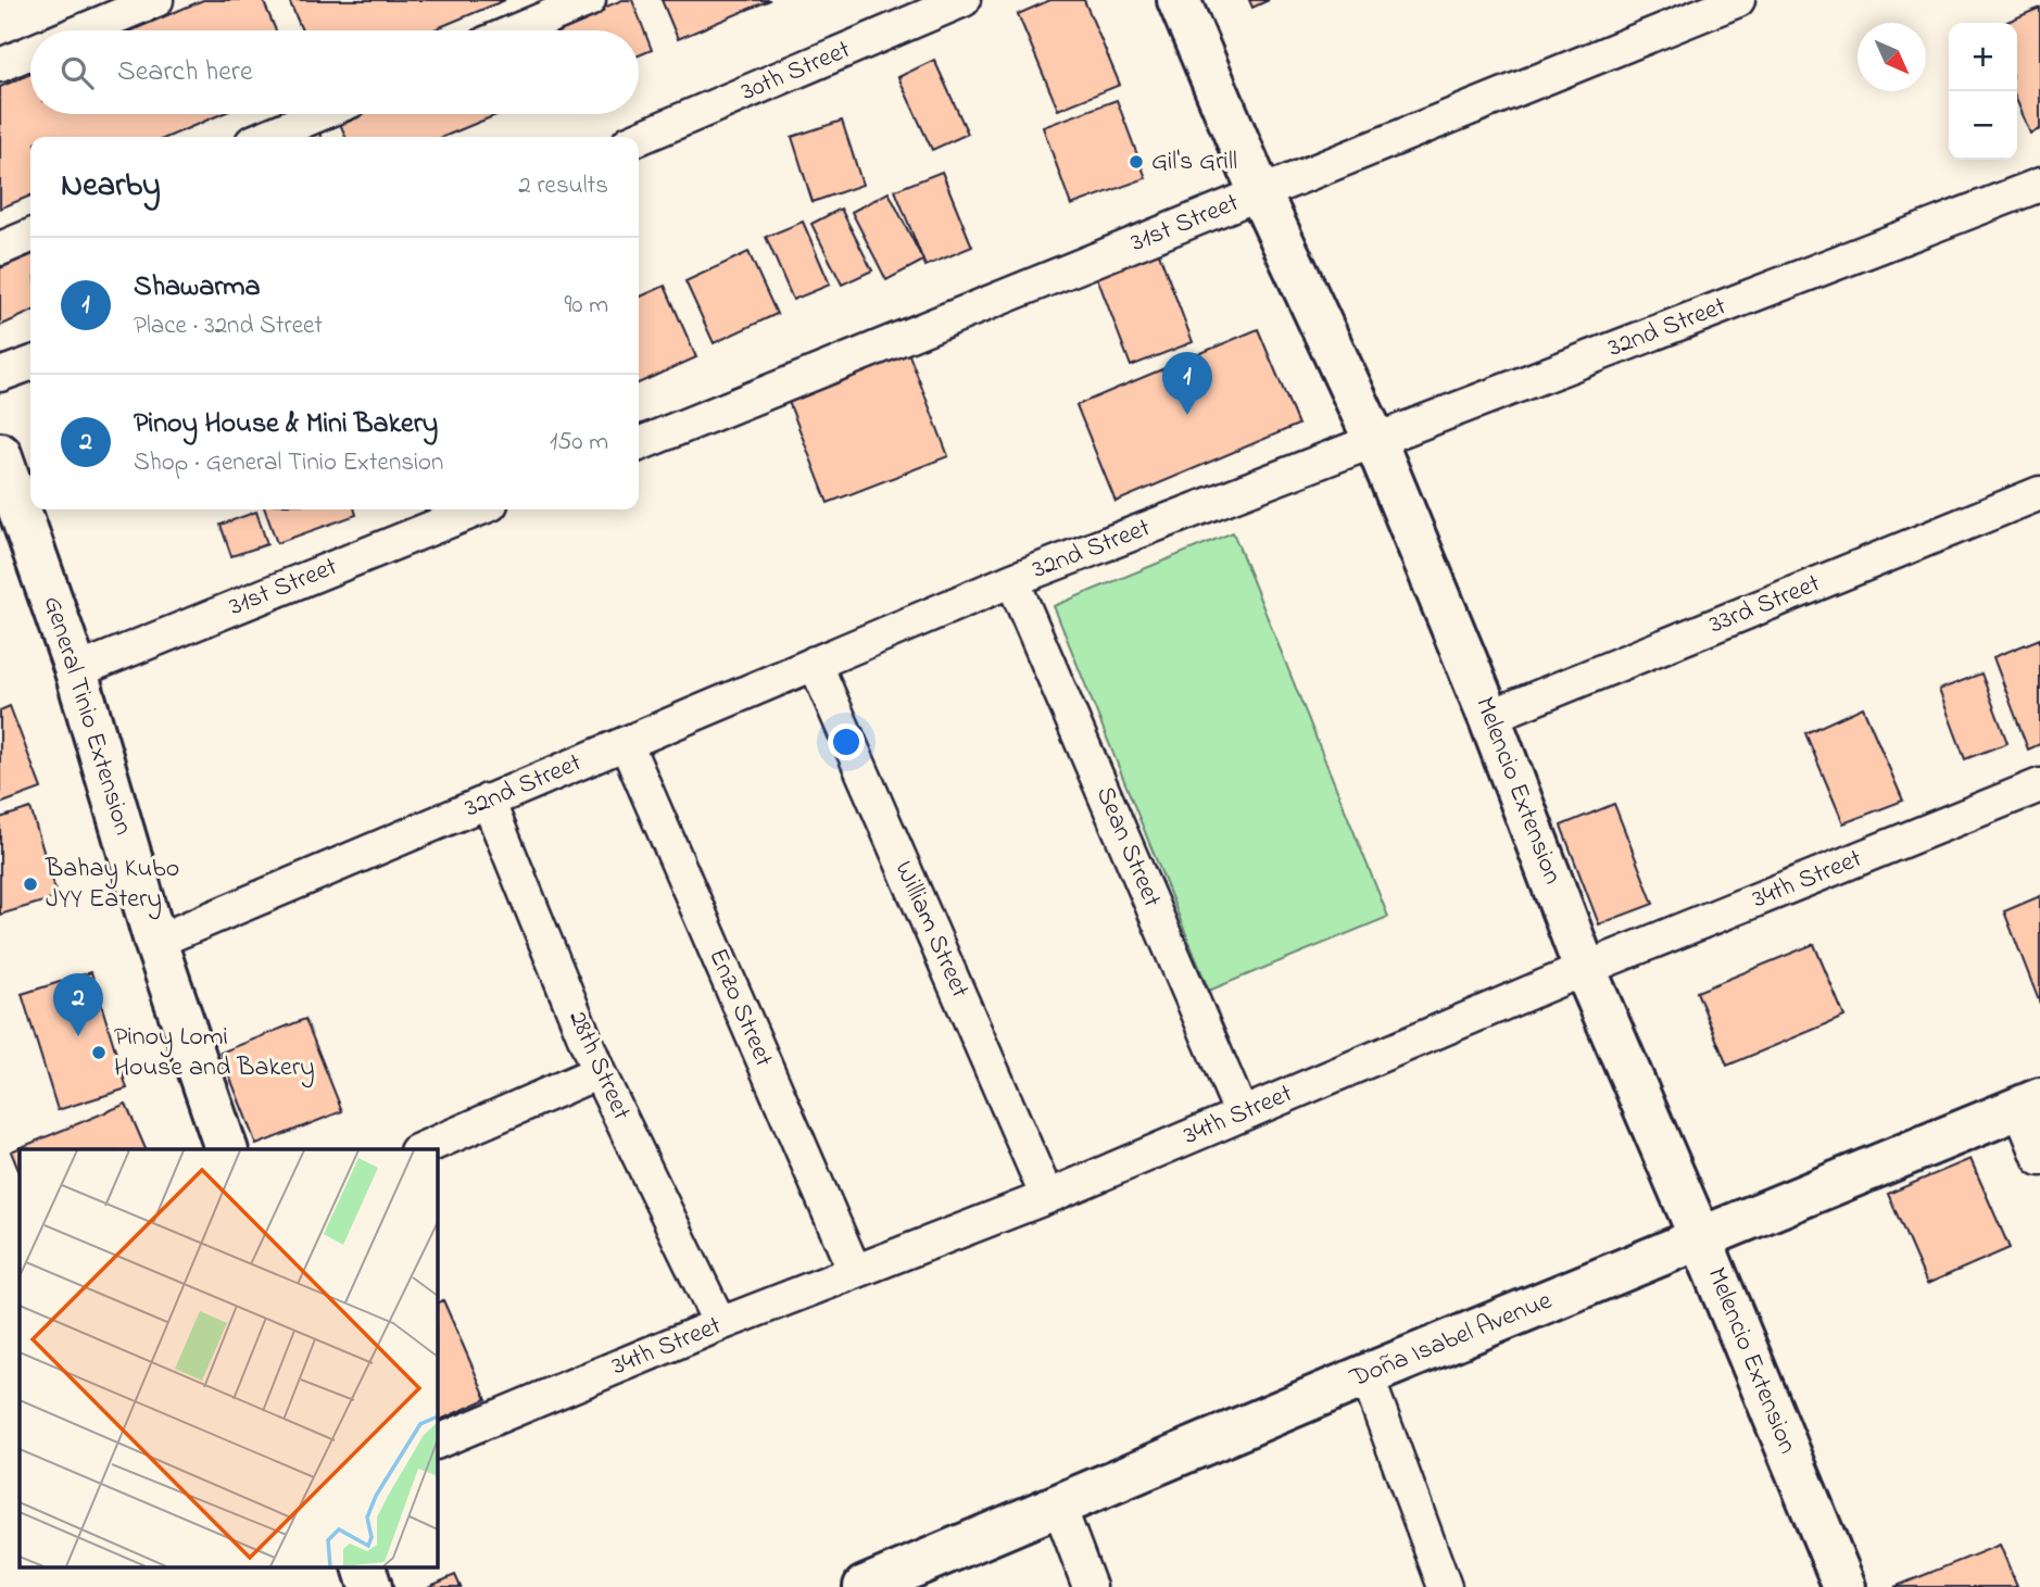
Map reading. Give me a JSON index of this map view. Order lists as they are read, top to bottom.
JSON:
{
  "streets": {
    "street": [
      "30th Street",
      "31st Street",
      "32nd Street",
      "33rd Street",
      "General Tinio Extension",
      "Melencio Extension",
      "Sean Street",
      "34th Street",
      "William Street",
      "Enzo Street",
      "28th Street",
      "Doña Isabel Avenue"
    ]
  },
  "crossings": [
    ["31st Street", "General Tinio Extension"],
    ["31st Street", "Melencio Extension"],
    ["32nd Street", "General Tinio Extension"],
    ["32nd Street", "Melencio Extension"],
    ["32nd Street", "Sean Street"],
    ["32nd Street", "William Street"],
    ["32nd Street", "Enzo Street"],
    ["32nd Street", "28th Street"],
    ["33rd Street", "Melencio Extension"],
    ["Melencio Extension", "34th Street"],
    ["Melencio Extension", "Doña Isabel Avenue"],
    ["Sean Street", "34th Street"],
    ["34th Street", "William Street"],
    ["34th Street", "Enzo Street"],
    ["34th Street", "28th Street"]
  ],
  "places": ["Gil's Grill", "Bahay Kubo JYY Eatery", "Pinoy Lomi House and Bakery"],
  "north": "bottom right",
  "page": {
    "map_buttons": ["+", "−"],
    "search": "Search here",
    "heading": ["Nearby", "2 results"],
    "list": [
      {
        "mark": "1",
        "name": "Shawarma",
        "note": "Place · 32nd Street",
        "value": "90 m"
      },
      {
        "mark": "2",
        "name": "Pinoy House & Mini Bakery",
        "note": "Shop · General Tinio Extension",
        "value": "150 m"
      }
    ],
    "pins": ["1", "2"]
  }
}
